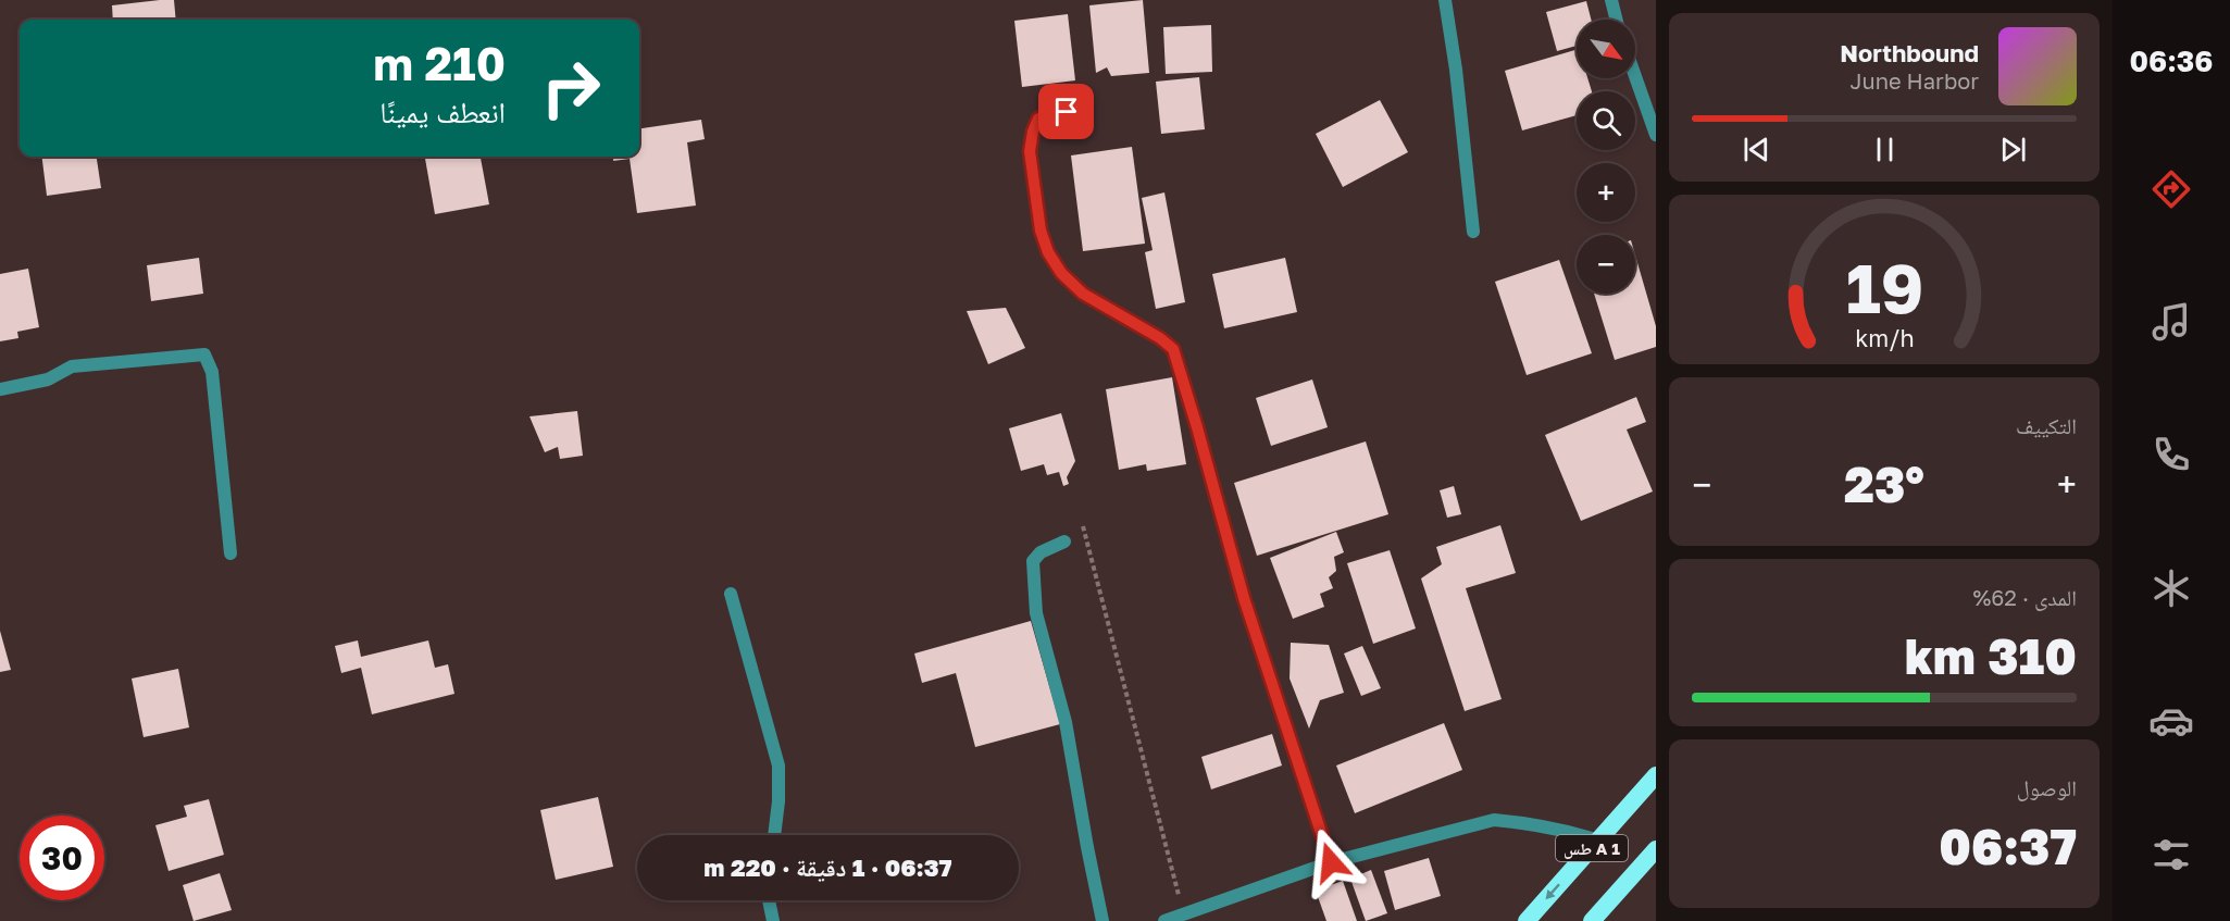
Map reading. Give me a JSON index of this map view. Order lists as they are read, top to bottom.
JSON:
{
  "streets": {
    "highway": ["طس A 1"]
  },
  "north": "bottom right",
  "page": {
    "tabs": "06:36",
    "map_buttons": ["+", "−"],
    "turn": ["210 m", "انعطف يمينًا"],
    "song": ["Northbound", "June Harbor"],
    "tile": [
      "التكييف",
      ["المدى · 62%", "310 km"],
      ["الوصول", "06:37"]
    ],
    "heat": ["−", "23°", "+"],
    "limit": "30",
    "trip": "06:37 · 1 دقيقة · 220 m",
    "gauge": ["19", "km/h"]
  }
}
